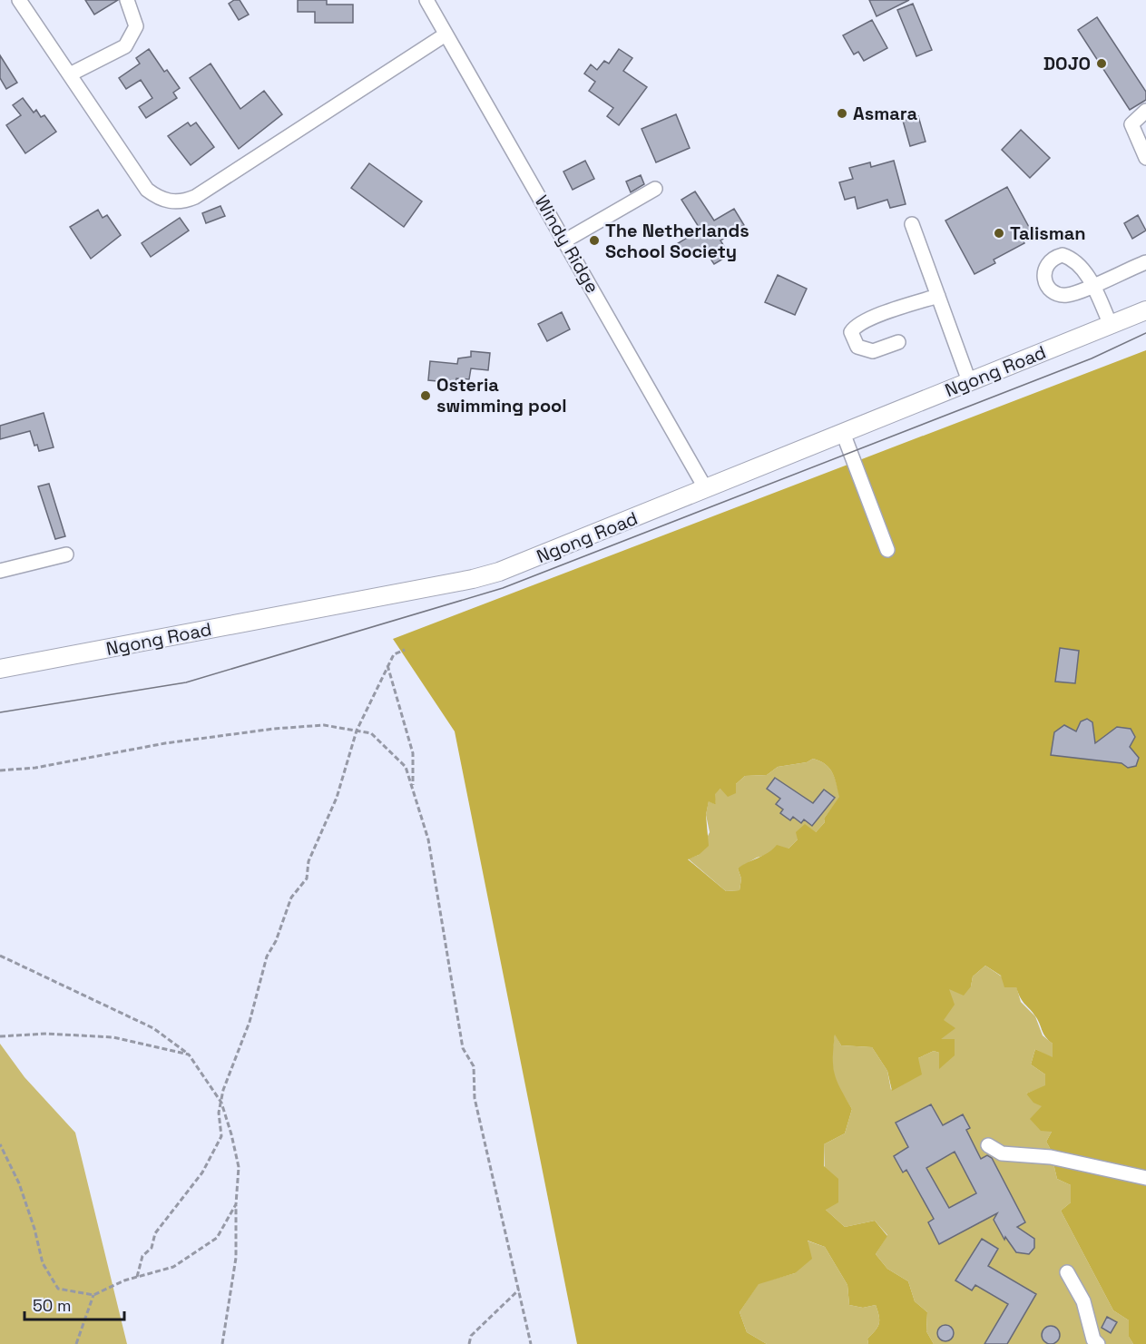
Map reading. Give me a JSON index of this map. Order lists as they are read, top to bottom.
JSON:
{
  "streets": {
    "main road": ["Ngong Road"],
    "street": ["Windy Ridge"]
  },
  "crossings": [
    ["Windy Ridge", "Ngong Road"]
  ],
  "places": [
    "DOJO",
    "Asmara",
    "Talisman",
    "The Netherlands School Society",
    "Osteria swimming pool"
  ],
  "scale_bar": "50 m"
}
